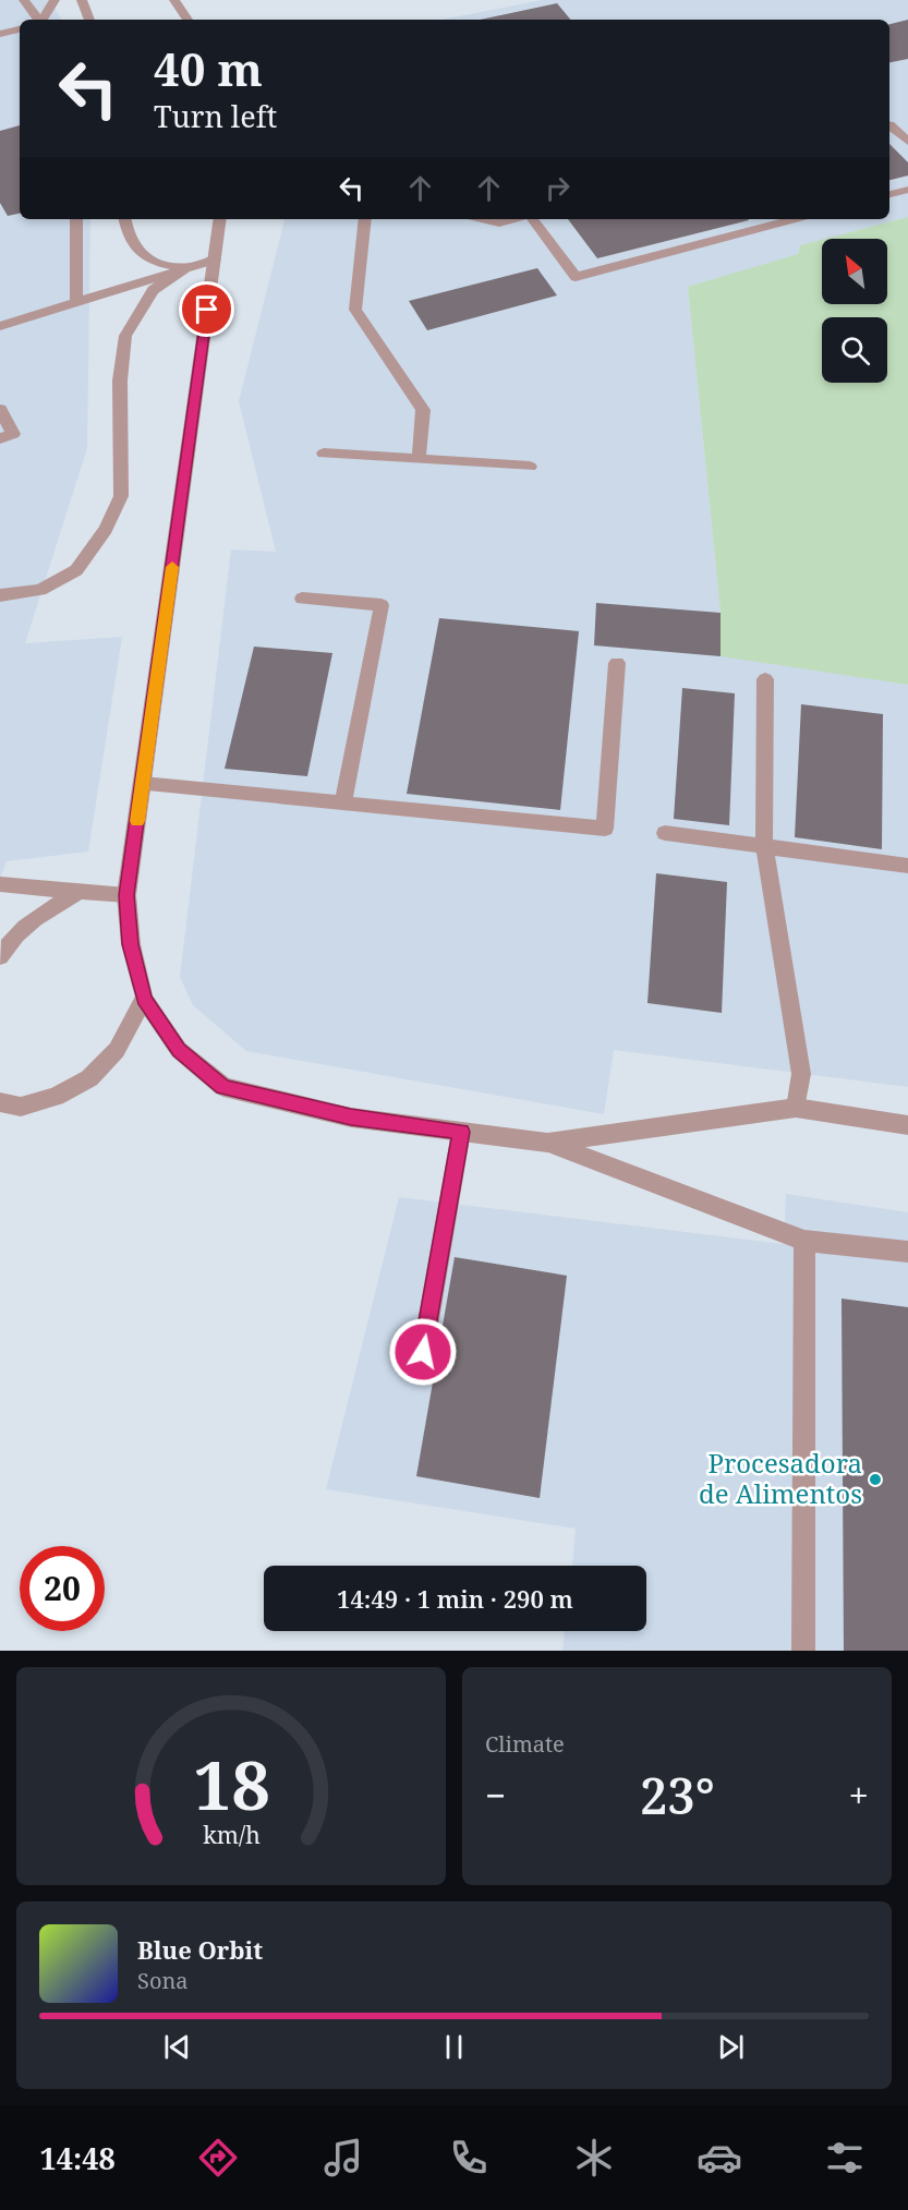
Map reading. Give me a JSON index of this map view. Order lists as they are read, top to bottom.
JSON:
{
  "places": ["Procesadora de Alimentos"],
  "north": "top left",
  "page": {
    "turn": ["40 m", "Turn left"],
    "limit": "20",
    "trip": "14:49 · 1 min · 290 m",
    "tile": "Climate",
    "heat": ["−", "23°", "+"],
    "song": ["Blue Orbit", "Sona"],
    "tabs": "14:48",
    "gauge": ["18", "km/h"]
  }
}
